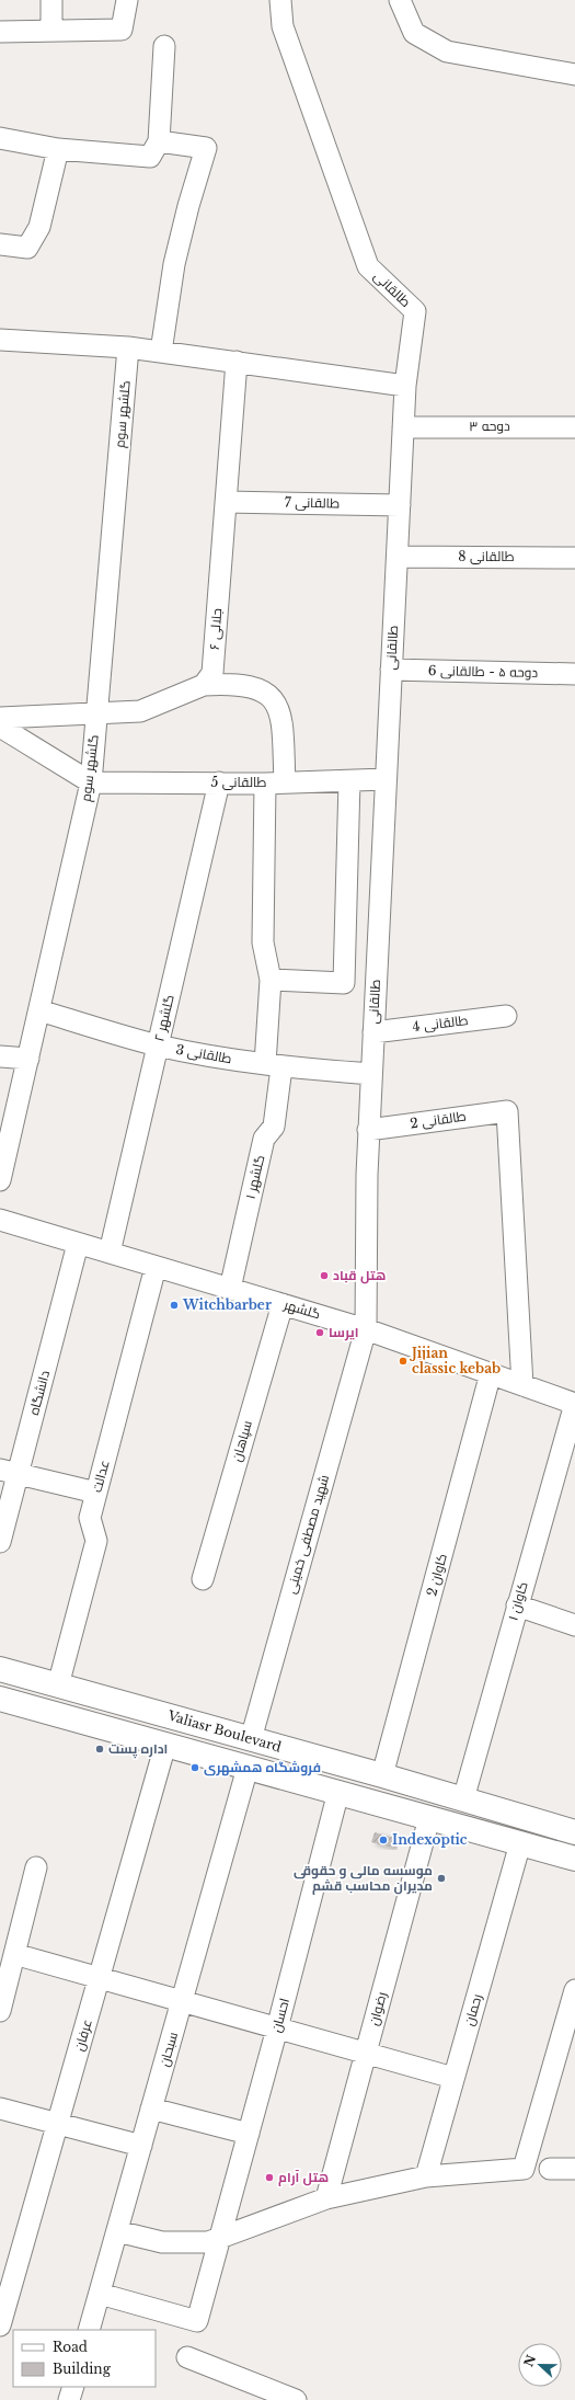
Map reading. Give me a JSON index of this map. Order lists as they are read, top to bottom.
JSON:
{
  "streets": {
    "main road": ["Valiasr Boulevard"],
    "street": [
      "طالقانی",
      "گلشهر سوم",
      "دوحه ۳",
      "طالقانی 7",
      "طالقانی 8",
      "جلالی ۶",
      "دوحه ۵ - طالقانی 6",
      "طالقانی 5",
      "گلشهر ۲",
      "طالقانی 4",
      "طالقانی 3",
      "طالقانی 2",
      "گلشهر ۱",
      "گلشهر",
      "دانشگاه",
      "سپاهان",
      "عدالت",
      "شهید مصطفی خمینی",
      "کاوان 2",
      "کاوان ۱",
      "رضوان",
      "رحمان",
      "احسان",
      "عرفان",
      "سبحان"
    ]
  },
  "crossings": [
    ["طالقانی", "دوحه ۳"],
    ["طالقانی", "طالقانی 7"],
    ["طالقانی", "طالقانی 8"],
    ["طالقانی", "دوحه ۵ - طالقانی 6"],
    ["طالقانی", "طالقانی 5"],
    ["طالقانی", "طالقانی 4"],
    ["طالقانی", "طالقانی 3"],
    ["طالقانی", "طالقانی 2"],
    ["طالقانی", "گلشهر"],
    ["طالقانی", "شهید مصطفی خمینی"],
    ["گلشهر سوم", "طالقانی 5"],
    ["گلشهر سوم", "طالقانی 3"],
    ["طالقانی 7", "جلالی ۶"],
    ["جلالی ۶", "گلشهر ۱"],
    ["طالقانی 5", "گلشهر ۲"],
    ["طالقانی 5", "گلشهر ۱"],
    ["گلشهر ۲", "طالقانی 3"],
    ["گلشهر ۲", "گلشهر"],
    ["طالقانی 3", "گلشهر ۱"],
    ["طالقانی 2", "گلشهر"],
    ["گلشهر ۱", "گلشهر"],
    ["گلشهر", "دانشگاه"],
    ["گلشهر", "سپاهان"],
    ["گلشهر", "عدالت"],
    ["گلشهر", "شهید مصطفی خمینی"],
    ["گلشهر", "کاوان 2"],
    ["گلشهر", "کاوان ۱"],
    ["عدالت", "Valiasr Boulevard"],
    ["شهید مصطفی خمینی", "Valiasr Boulevard"],
    ["کاوان 2", "Valiasr Boulevard"],
    ["کاوان ۱", "Valiasr Boulevard"],
    ["احسان", "سبحان"]
  ],
  "places": [
    "هتل قباد",
    "Witchbarber",
    "ایرسا",
    "Jijian classic kebab",
    "اداره پست",
    "فروشگاه همشهری",
    "Indexoptic",
    "موسسه مالی و حقوقی مدیران محاسب قشم",
    "هتل آرام"
  ],
  "legend": ["Road", "Building"],
  "north": "left"
}
